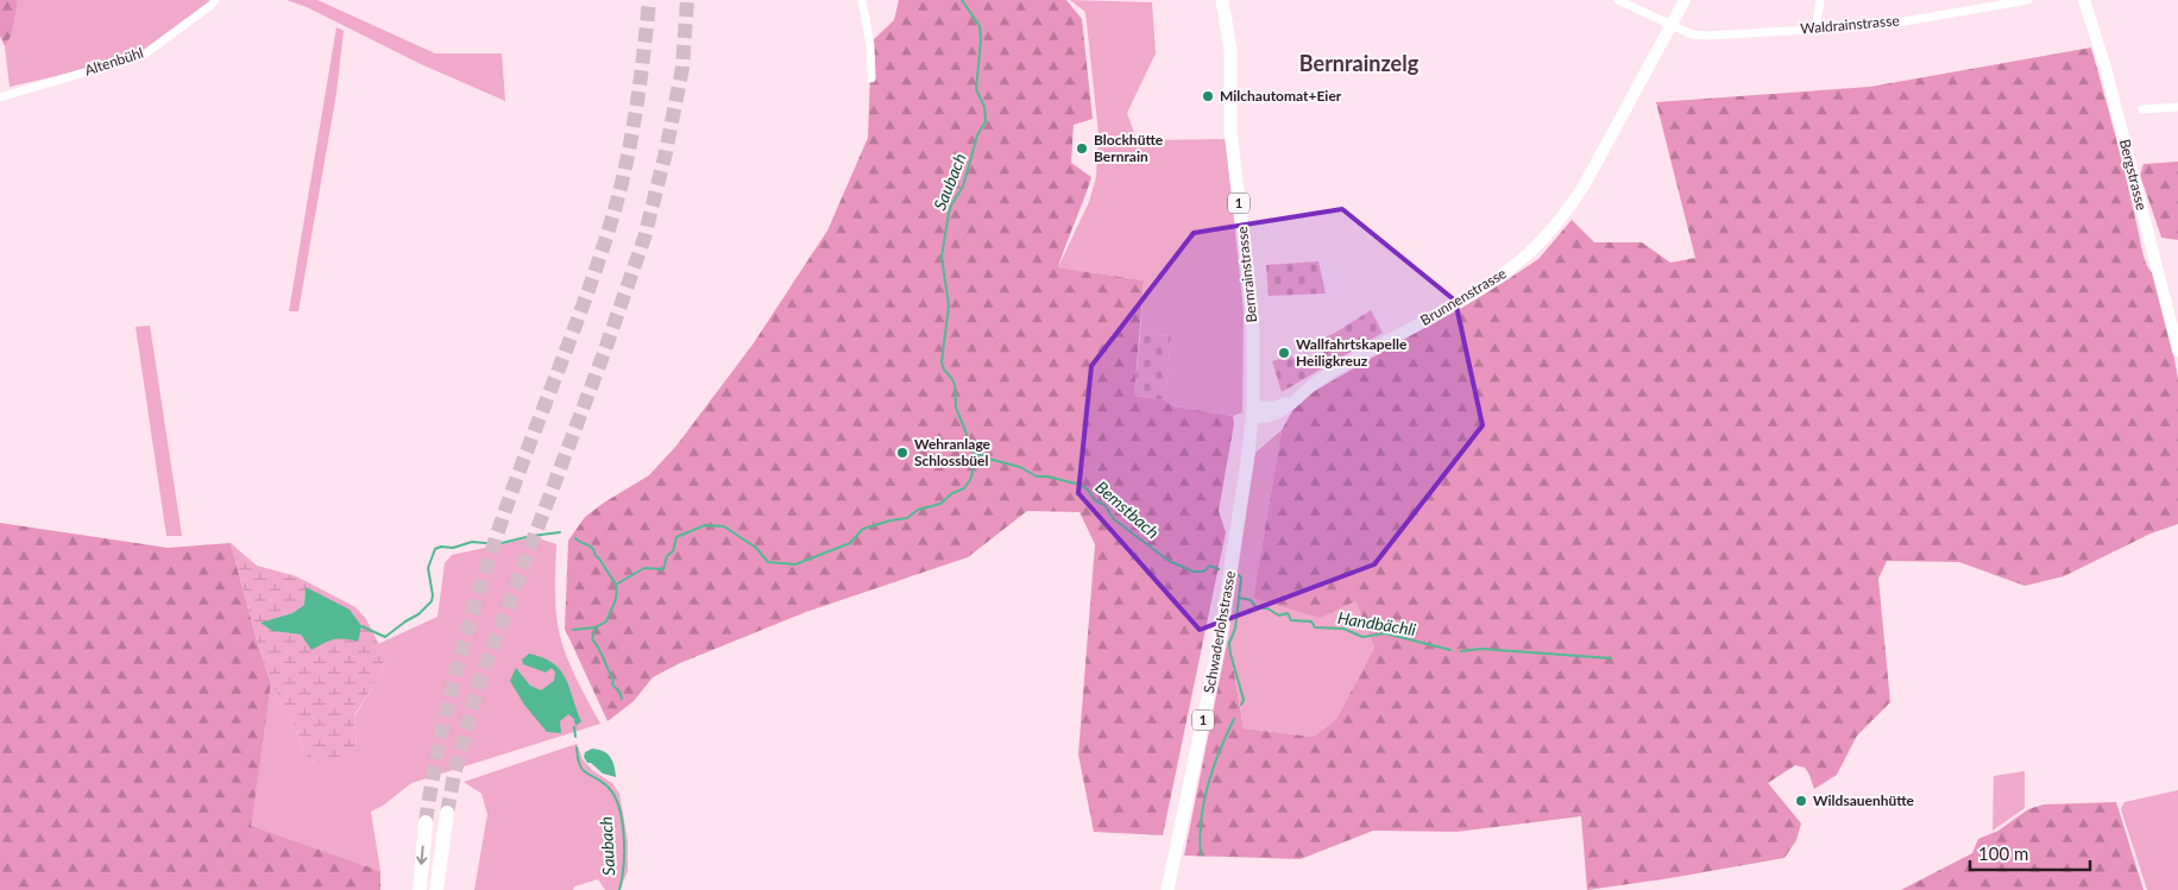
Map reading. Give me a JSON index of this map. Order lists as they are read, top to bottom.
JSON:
{
  "streets": {
    "main road": [
      "Bergstrasse",
      "1",
      "Bernrainstrasse",
      "Brunnenstrasse",
      "Schwaderlohstrasse"
    ],
    "street": ["Waldrainstrasse", "Altenbühl"]
  },
  "crossings": [
    ["Waldrainstrasse", "Brunnenstrasse"],
    ["Bernrainstrasse", "Brunnenstrasse"],
    ["Bernrainstrasse", "Schwaderlohstrasse"]
  ],
  "districts": ["Bernrainzelg"],
  "water": ["Saubach", "Bemstbach", "Handbächli"],
  "places": [
    "Milchautomat+Eier",
    "Blockhütte Bernrain",
    "Wallfahrtskapelle Heiligkreuz",
    "Wehranlage Schlossbüel",
    "Wildsauenhütte"
  ],
  "scale_bar": "100 m"
}
